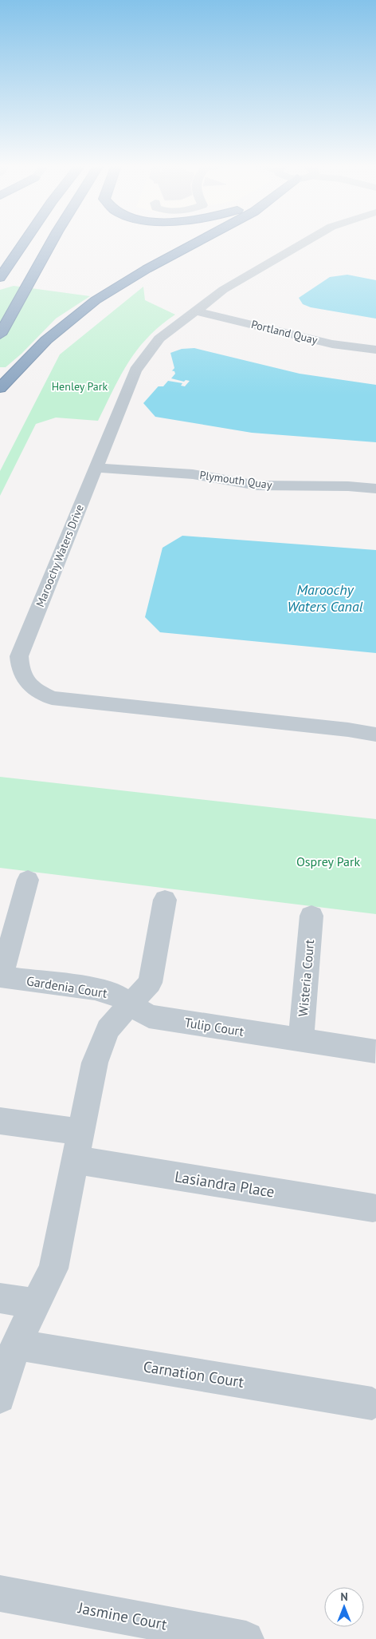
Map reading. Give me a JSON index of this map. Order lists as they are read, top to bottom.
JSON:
{
  "streets": {
    "street": [
      "Portland Quay",
      "Plymouth Quay",
      "Maroochy Waters Drive",
      "Wisteria Court",
      "Gardenia Court",
      "Tulip Court",
      "Lasiandra Place",
      "Carnation Court",
      "Jasmine Court"
    ]
  },
  "crossings": [
    ["Portland Quay", "Maroochy Waters Drive"],
    ["Plymouth Quay", "Maroochy Waters Drive"],
    ["Wisteria Court", "Tulip Court"],
    ["Gardenia Court", "Tulip Court"]
  ],
  "water": ["Maroochy Waters Canal"],
  "parks": ["Henley Park", "Osprey Park"],
  "north": "top"
}
